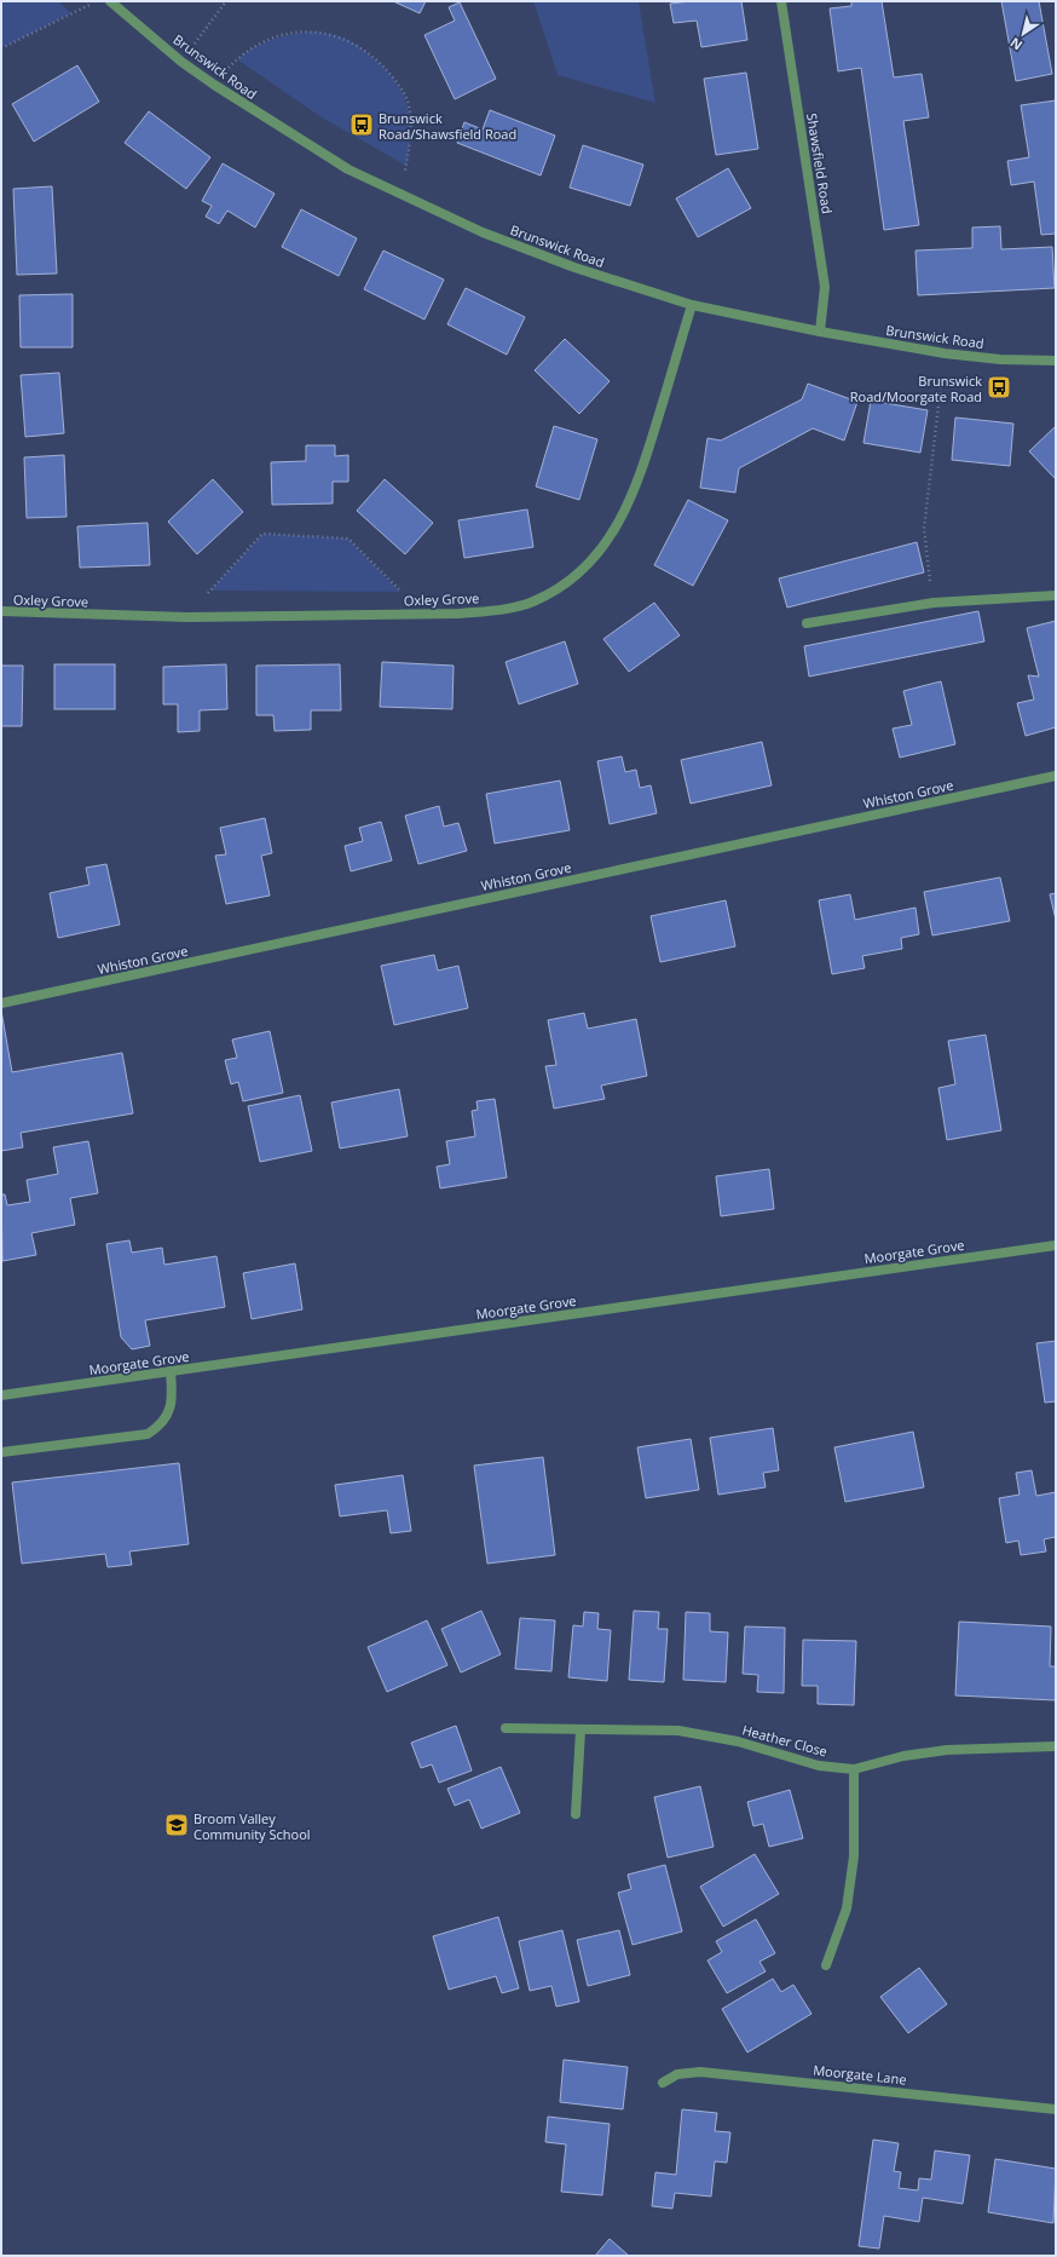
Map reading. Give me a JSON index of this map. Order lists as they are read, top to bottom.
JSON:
{
  "streets": {
    "street": [
      "Brunswick Road",
      "Shawsfield Road",
      "Oxley Grove",
      "Whiston Grove",
      "Moorgate Grove",
      "Heather Close",
      "Moorgate Lane"
    ]
  },
  "crossings": [
    ["Brunswick Road", "Shawsfield Road"],
    ["Brunswick Road", "Oxley Grove"]
  ],
  "places": {
    "bus stop": ["Brunswick Road/Shawsfield Road", "Brunswick Road/Moorgate Road"],
    "school or university": ["Broom Valley Community School"]
  },
  "north": "bottom left"
}
